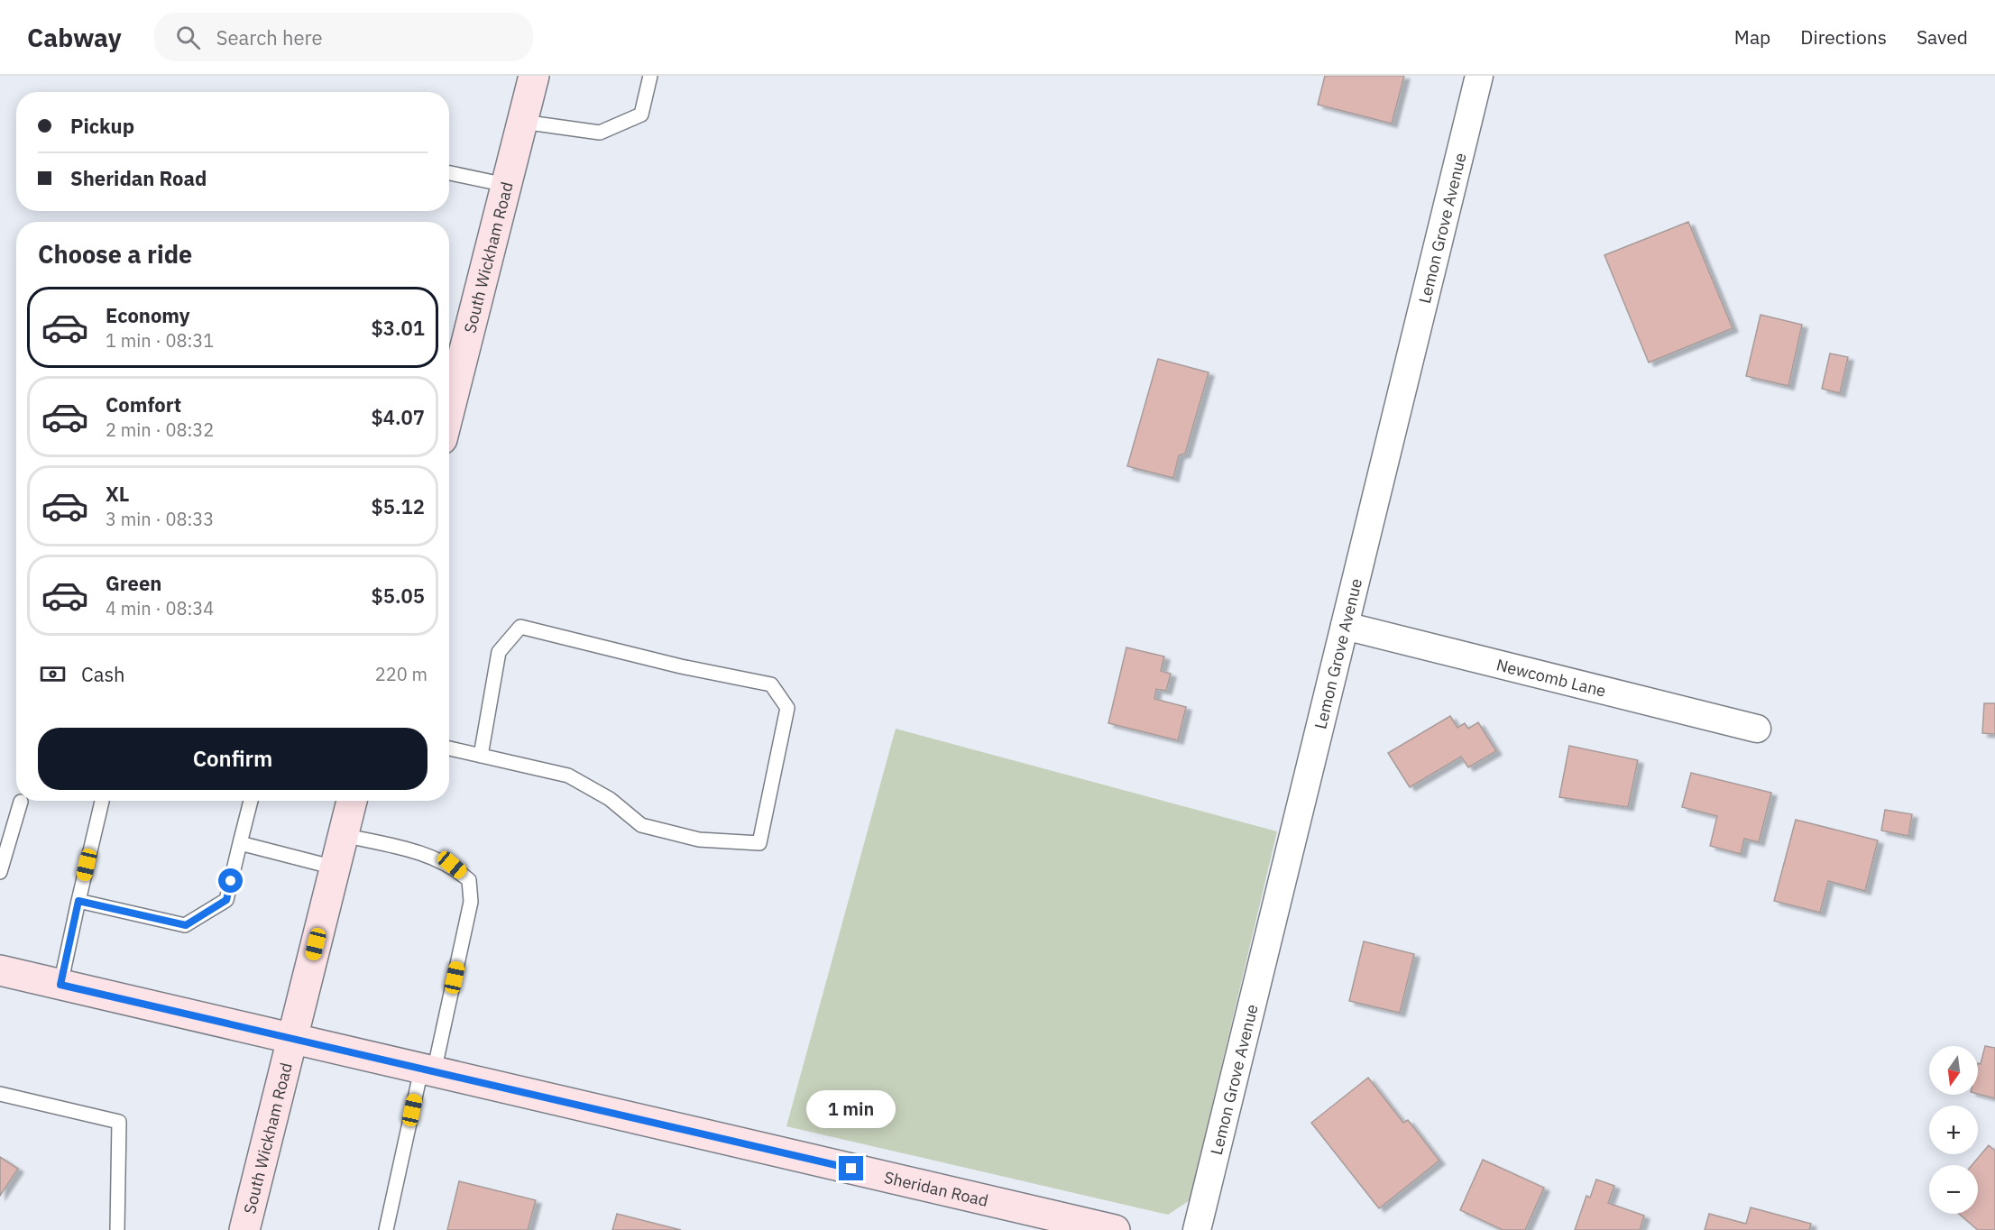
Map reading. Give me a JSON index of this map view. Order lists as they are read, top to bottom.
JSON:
{
  "streets": {
    "street": [
      "Lemon Grove Avenue",
      "South Wickham Road",
      "Newcomb Lane",
      "Sheridan Road"
    ]
  },
  "crossings": [
    ["Lemon Grove Avenue", "Newcomb Lane"],
    ["South Wickham Road", "Sheridan Road"]
  ],
  "north": "bottom",
  "page": {
    "header": "Cabway",
    "search": "Search here",
    "nav": ["Map", "Directions", "Saved"],
    "banner": ["Pickup", "Sheridan Road"],
    "heading": "Choose a ride",
    "list": [
      {
        "name": "Economy",
        "note": "1 min · 08:31",
        "value": "$3.01"
      },
      {
        "name": "Comfort",
        "note": "2 min · 08:32",
        "value": "$4.07"
      },
      {
        "name": "XL",
        "note": "3 min · 08:33",
        "value": "$5.12"
      },
      {
        "name": "Green",
        "note": "4 min · 08:34",
        "value": "$5.05"
      }
    ],
    "pay": ["Cash", "220 m"],
    "buttons": "Confirm",
    "map_buttons": ["+", "−"],
    "bubble": "1 min"
  }
}
